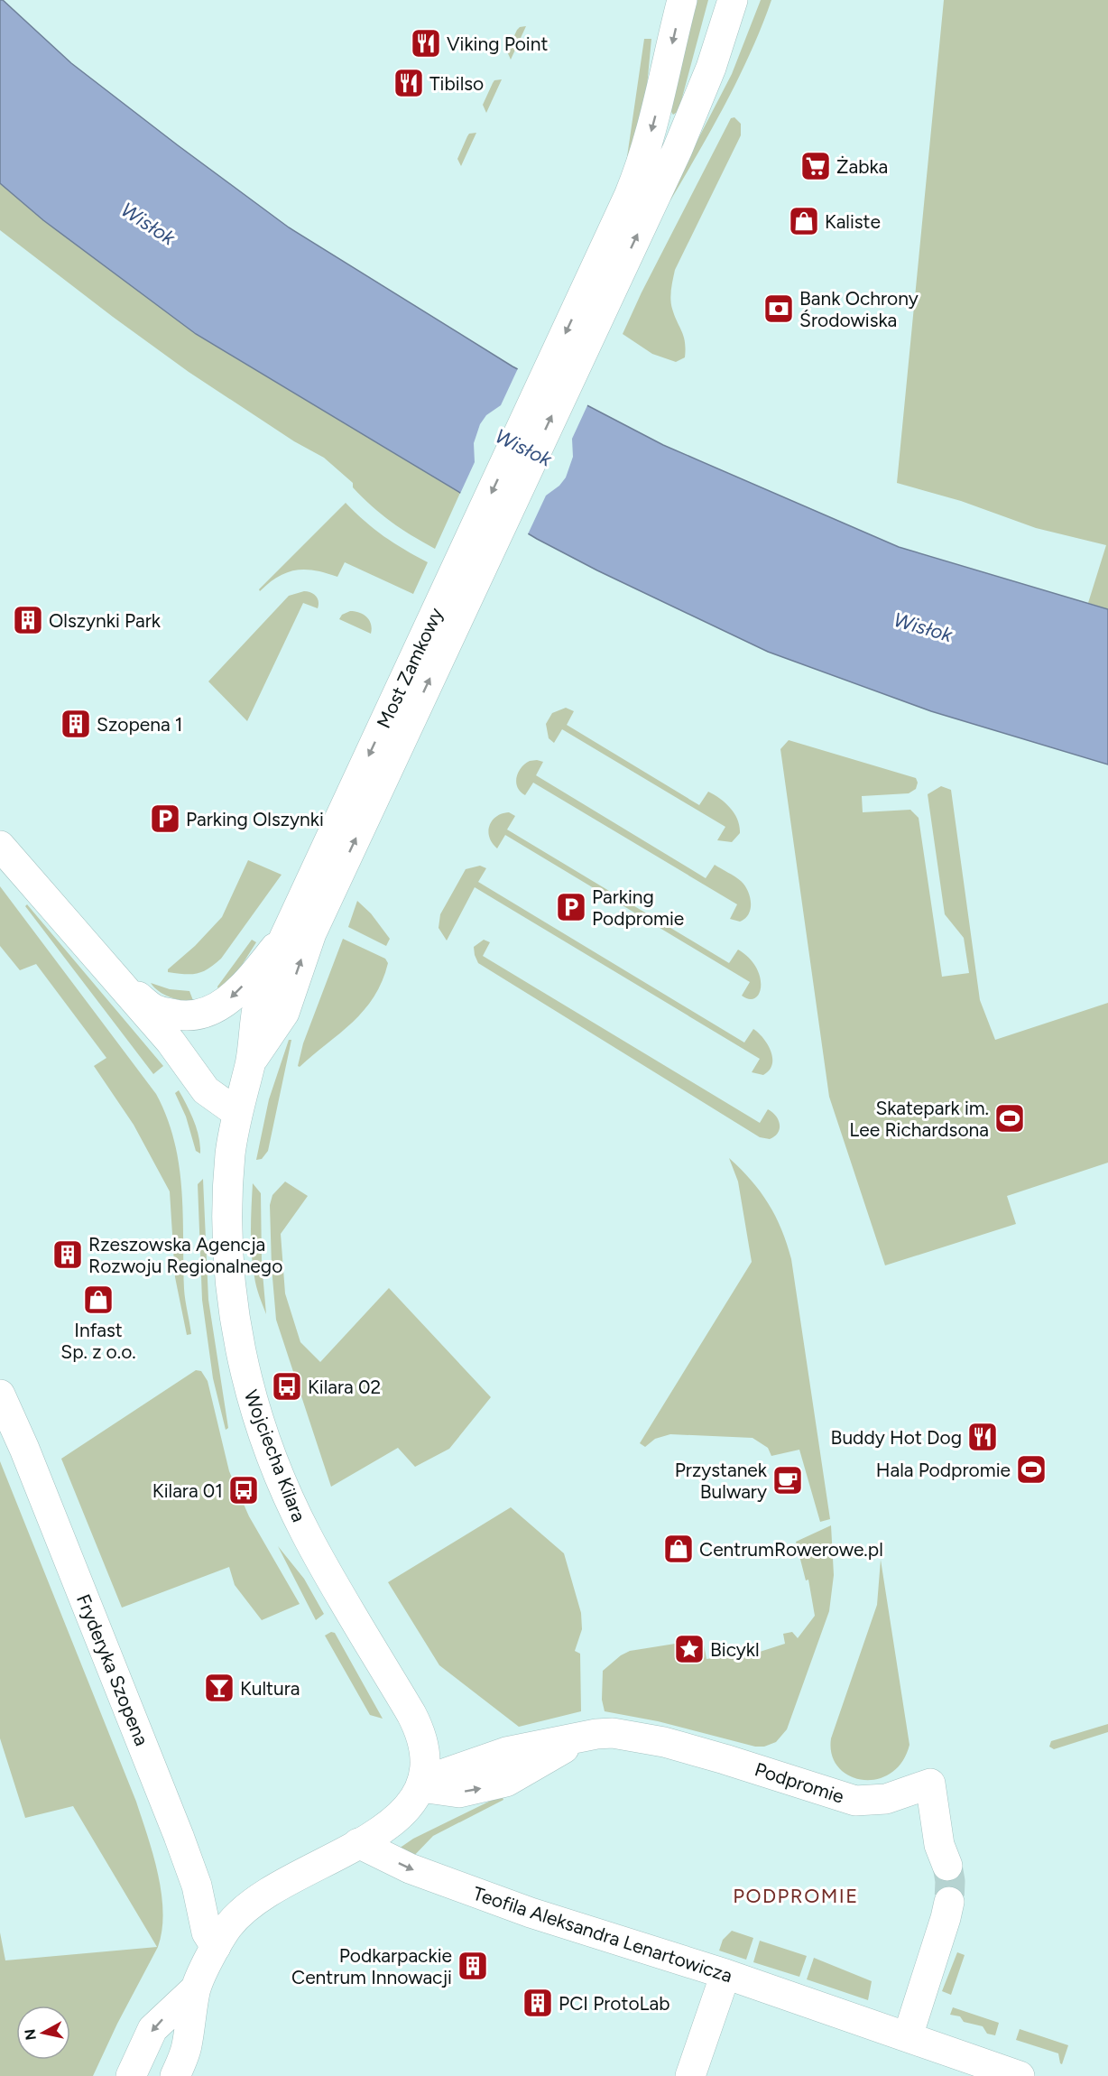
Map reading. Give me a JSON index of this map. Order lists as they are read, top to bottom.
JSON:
{
  "streets": {
    "main road": [
      "Most Zamkowy",
      "Wojciecha Kilara",
      "Fryderyka Szopena",
      "Podpromie",
      "Teofila Aleksandra Lenartowicza"
    ]
  },
  "crossings": [
    ["Most Zamkowy", "Wojciecha Kilara"],
    ["Wojciecha Kilara", "Podpromie"],
    ["Podpromie", "Teofila Aleksandra Lenartowicza"]
  ],
  "one_way": ["Teofila Aleksandra Lenartowicza"],
  "districts": ["PODPROMIE"],
  "water": ["Wisłok"],
  "places": {
    "restaurant": ["Viking Point", "Tibilso", "Buddy Hot Dog"],
    "supermarket": ["Żabka"],
    "shop": ["Kaliste", "Infast Sp. z o.o.", "CentrumRowerowe.pl"],
    "bank": ["Bank Ochrony Środowiska"],
    "building": [
      "Olszynki Park",
      "Szopena 1",
      "Rzeszowska Agencja Rozwoju Regionalnego",
      "Podkarpackie Centrum Innowacji",
      "PCI ProtoLab"
    ],
    "parking": ["Parking Olszynki", "Parking Podpromie"],
    "sports": ["Skatepark im. Lee Richardsona", "Hala Podpromie"],
    "bus stop": ["Kilara 02", "Kilara 01"],
    "cafe": ["Przystanek Bulwary"],
    "place": ["Bicykl"],
    "bar": ["Kultura"]
  },
  "north": "left"
}
